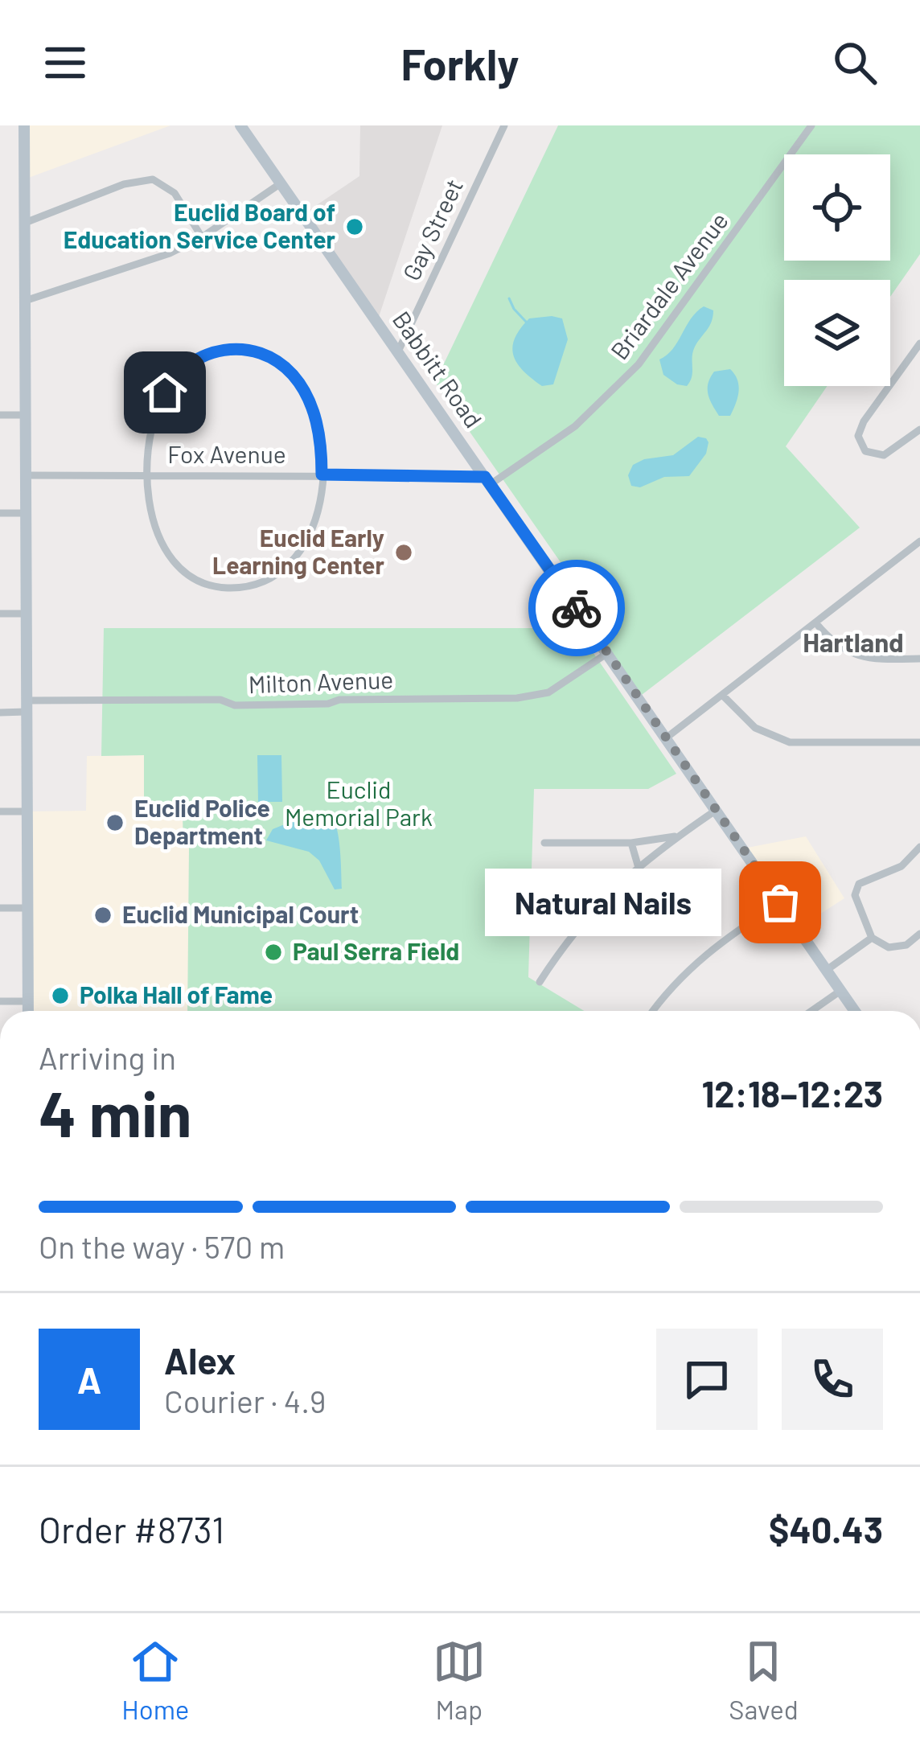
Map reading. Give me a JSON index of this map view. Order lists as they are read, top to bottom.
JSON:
{
  "streets": {
    "main road": ["Babbitt Road"],
    "street": [
      "Gay Street",
      "Briardale Avenue",
      "Fox Avenue",
      "Milton Avenue"
    ]
  },
  "crossings": [
    ["Gay Street", "Babbitt Road"],
    ["Briardale Avenue", "Babbitt Road"],
    ["Briardale Avenue", "Fox Avenue"],
    ["Babbitt Road", "Fox Avenue"],
    ["Babbitt Road", "Milton Avenue"]
  ],
  "districts": ["Hartland"],
  "parks": ["Euclid Memorial Park"],
  "places": [
    "Euclid Board of Education Service Center",
    "Euclid Early Learning Center",
    "Euclid Police Department",
    "Natural Nails",
    "Euclid Municipal Court",
    "Paul Serra Field",
    "Polka Hall of Fame"
  ],
  "page": {
    "header": "Forkly",
    "bubble": "Natural Nails",
    "heading": ["4 min", "Arriving in", "12:18–12:23"],
    "panel": [
      "Alex",
      "Courier · 4.9",
      "Order #8731",
      "$40.43"
    ],
    "bar": "On the way · 570 m",
    "round": "A",
    "tabs": ["Home", "Map", "Saved"]
  }
}
